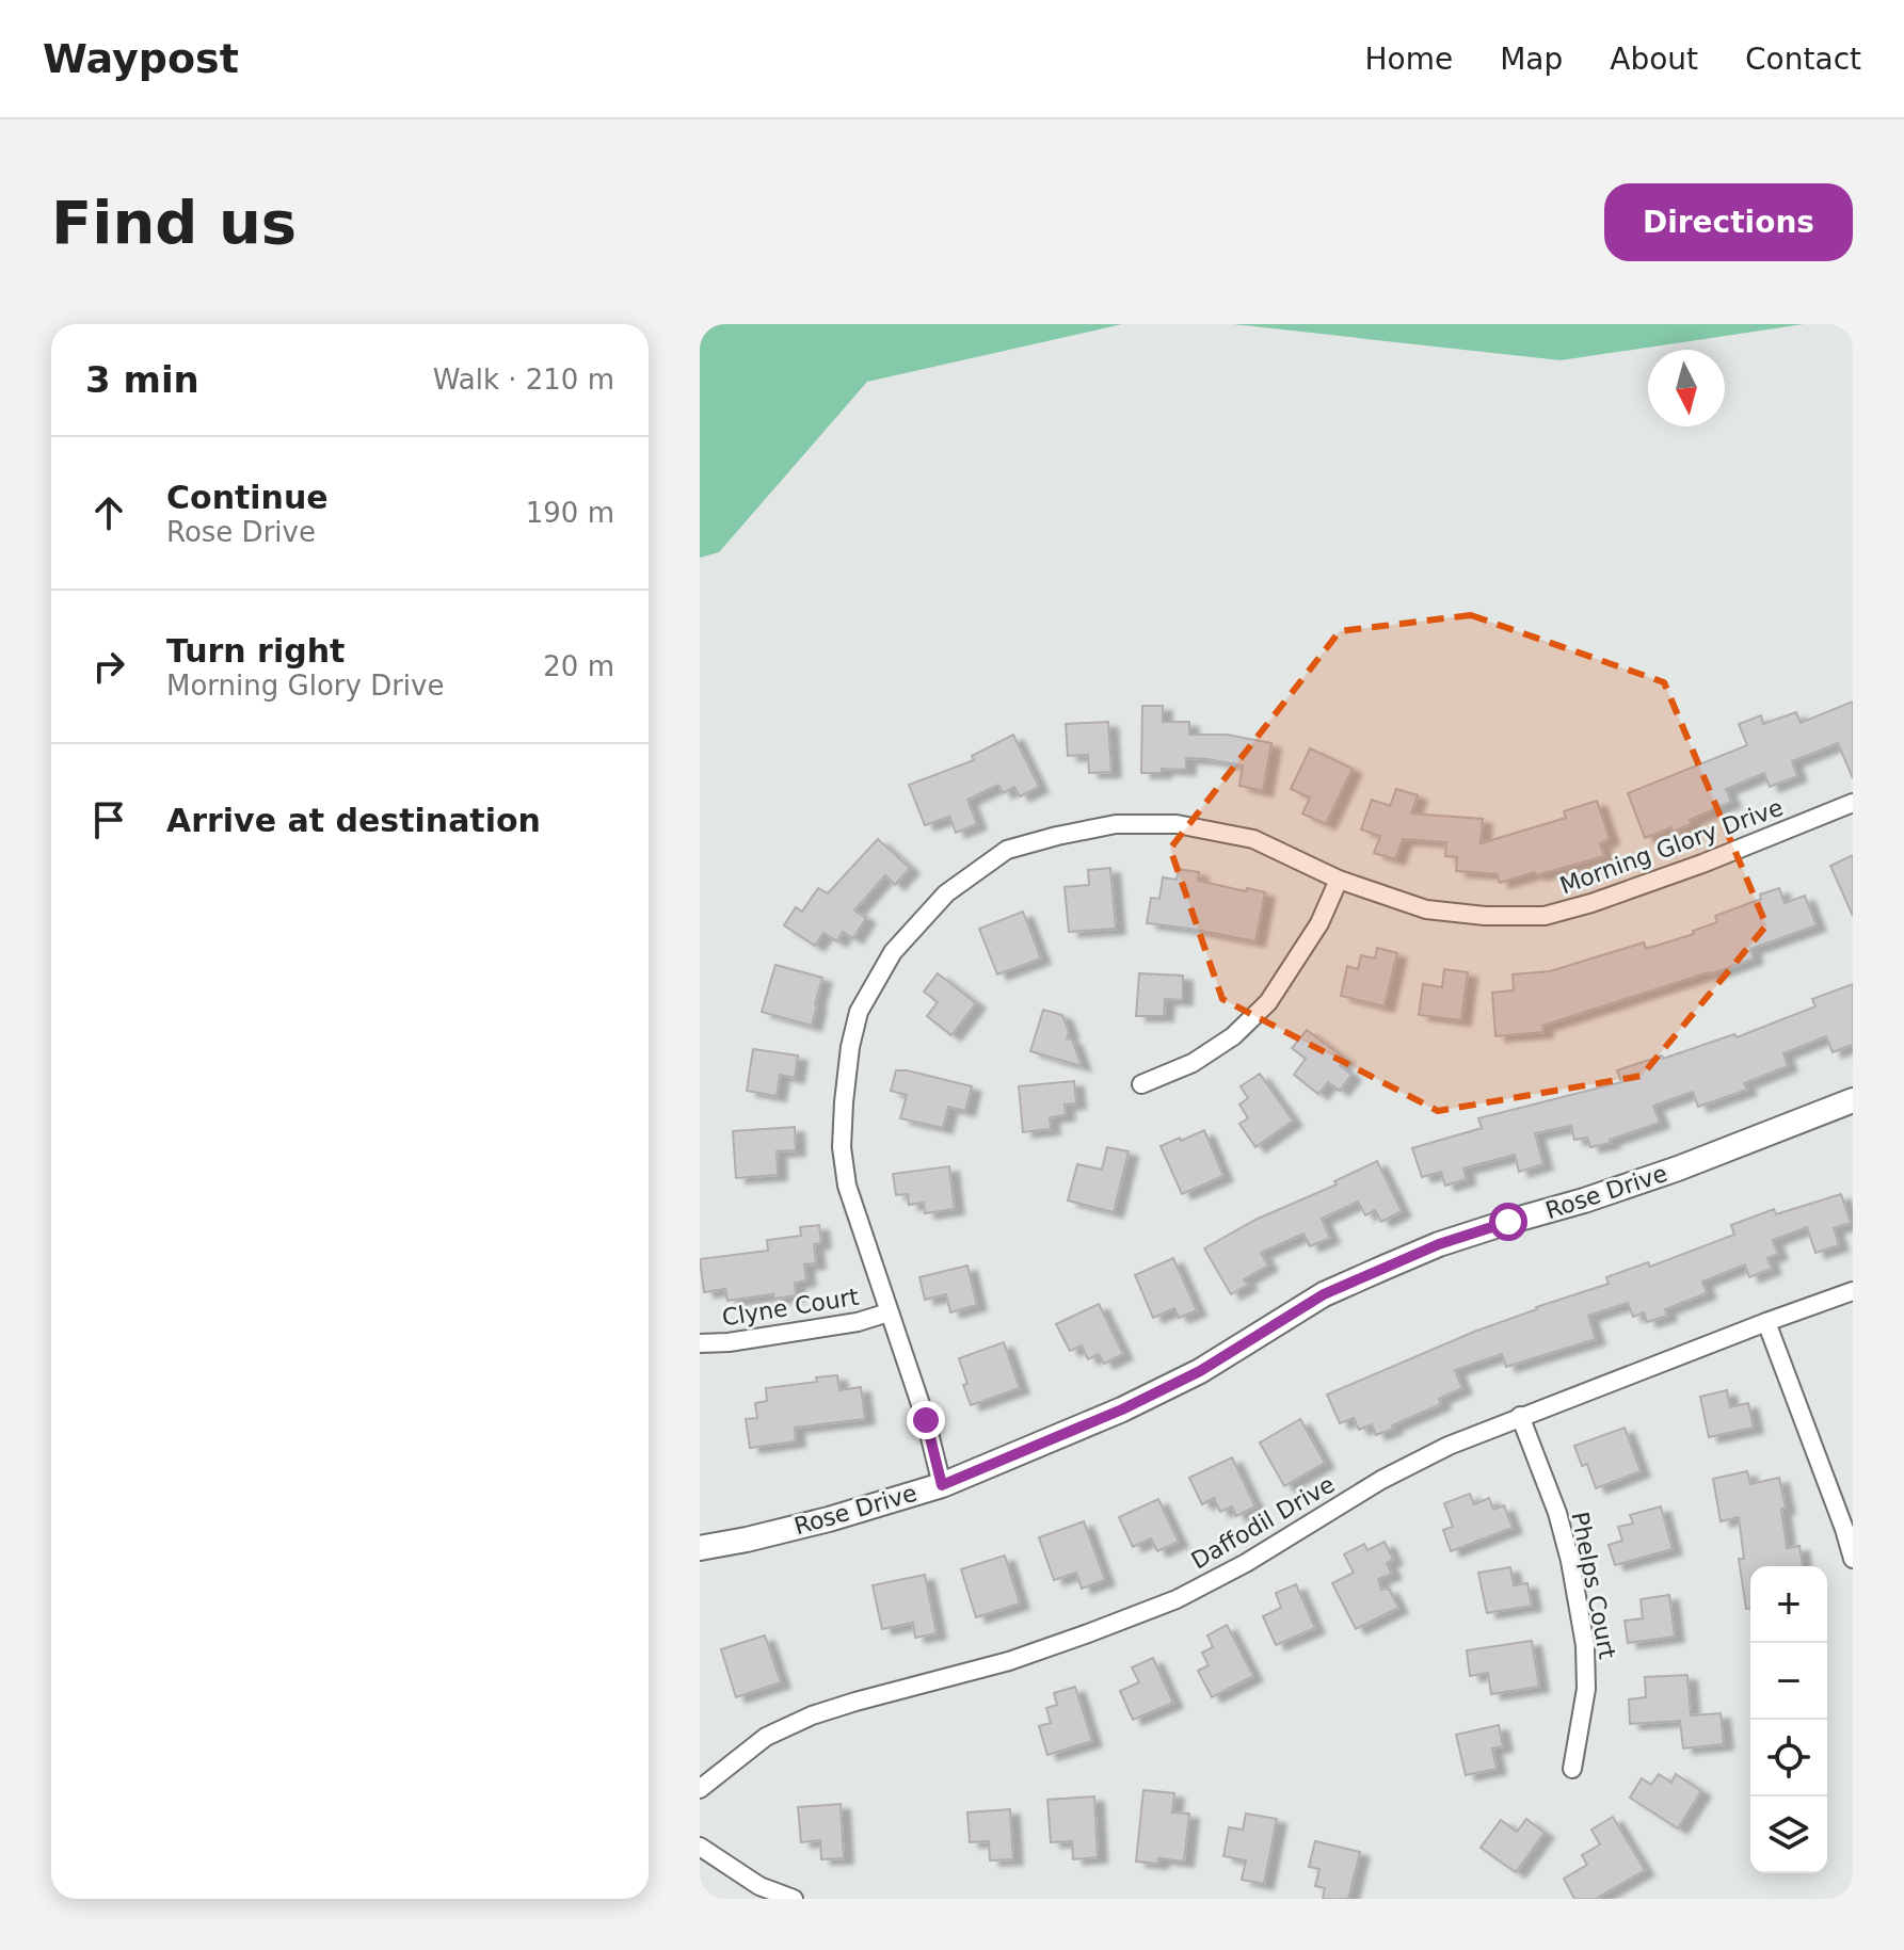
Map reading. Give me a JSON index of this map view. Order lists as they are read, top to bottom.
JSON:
{
  "streets": {
    "main road": ["Rose Drive"],
    "street": [
      "Morning Glory Drive",
      "Clyne Court",
      "Daffodil Drive",
      "Phelps Court"
    ]
  },
  "crossings": [
    ["Morning Glory Drive", "Rose Drive"],
    ["Morning Glory Drive", "Clyne Court"],
    ["Daffodil Drive", "Phelps Court"]
  ],
  "north": "bottom",
  "page": {
    "header": "Waypost",
    "nav": [
      "Home",
      "Map",
      "About",
      "Contact"
    ],
    "buttons": "Directions",
    "title": "Find us",
    "heading": ["3 min", "Walk · 210 m"],
    "list": [
      ["Continue", "Rose Drive", "190 m"],
      ["Turn right", "Morning Glory Drive", "20 m"],
      "Arrive at destination"
    ],
    "map_buttons": ["+", "−"]
  }
}
